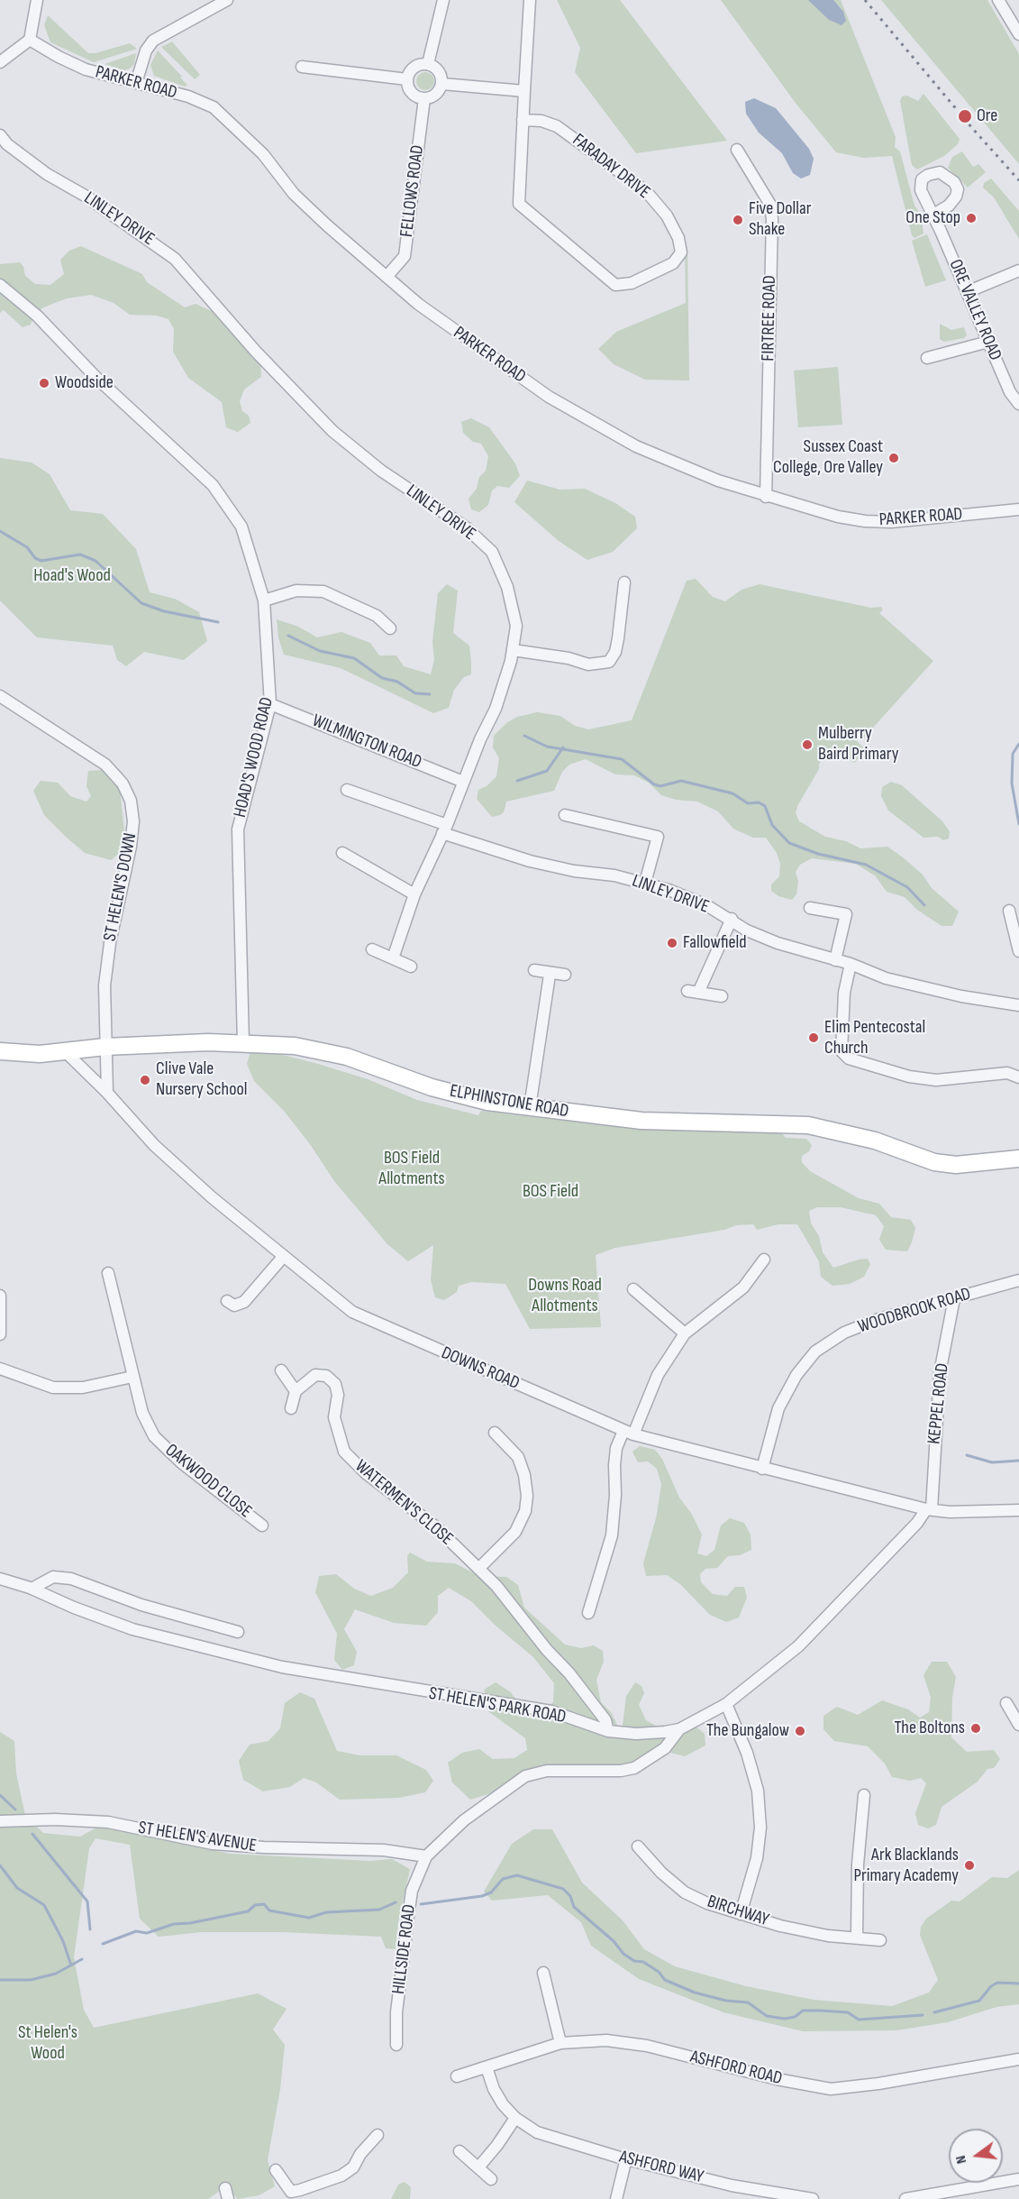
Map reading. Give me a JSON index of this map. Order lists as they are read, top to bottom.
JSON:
{
  "streets": {
    "street": [
      "PARKER ROAD",
      "FARADAY DRIVE",
      "FELLOWS ROAD",
      "LINLEY DRIVE",
      "ORE VALLEY ROAD",
      "FIRTREE ROAD",
      "WILMINGTON ROAD",
      "HOAD'S WOOD ROAD",
      "ST HELEN'S DOWN",
      "ELPHINSTONE ROAD",
      "WOODBROOK ROAD",
      "DOWNS ROAD",
      "KEPPEL ROAD",
      "OAKWOOD CLOSE",
      "WATERMEN'S CLOSE",
      "ST HELEN'S PARK ROAD",
      "ST HELEN'S AVENUE",
      "BIRCHWAY",
      "HILLSIDE ROAD",
      "ASHFORD ROAD",
      "ASHFORD WAY"
    ]
  },
  "crossings": [
    ["PARKER ROAD", "FELLOWS ROAD"],
    ["PARKER ROAD", "FIRTREE ROAD"],
    ["LINLEY DRIVE", "WILMINGTON ROAD"],
    ["WILMINGTON ROAD", "HOAD'S WOOD ROAD"],
    ["HOAD'S WOOD ROAD", "ELPHINSTONE ROAD"],
    ["ST HELEN'S DOWN", "ELPHINSTONE ROAD"],
    ["ELPHINSTONE ROAD", "DOWNS ROAD"],
    ["WOODBROOK ROAD", "DOWNS ROAD"],
    ["WOODBROOK ROAD", "KEPPEL ROAD"],
    ["DOWNS ROAD", "KEPPEL ROAD"],
    ["DOWNS ROAD", "ST HELEN'S PARK ROAD"],
    ["KEPPEL ROAD", "ST HELEN'S PARK ROAD"],
    ["WATERMEN'S CLOSE", "ST HELEN'S PARK ROAD"],
    ["ST HELEN'S AVENUE", "HILLSIDE ROAD"],
    ["ASHFORD ROAD", "ASHFORD WAY"]
  ],
  "parks": [
    "Hoad's Wood",
    "BOS Field Allotments",
    "BOS Field",
    "Downs Road Allotments",
    "St Helen's Wood"
  ],
  "places": [
    "Ore",
    "One Stop",
    "Five Dollar Shake",
    "Woodside",
    "Sussex Coast College, Ore Valley",
    "Mulberry Baird Primary",
    "Fallowfield",
    "Elim Pentecostal Church",
    "Clive Vale Nursery School",
    "The Boltons",
    "The Bungalow",
    "Ark Blacklands Primary Academy"
  ],
  "north": "left"
}
